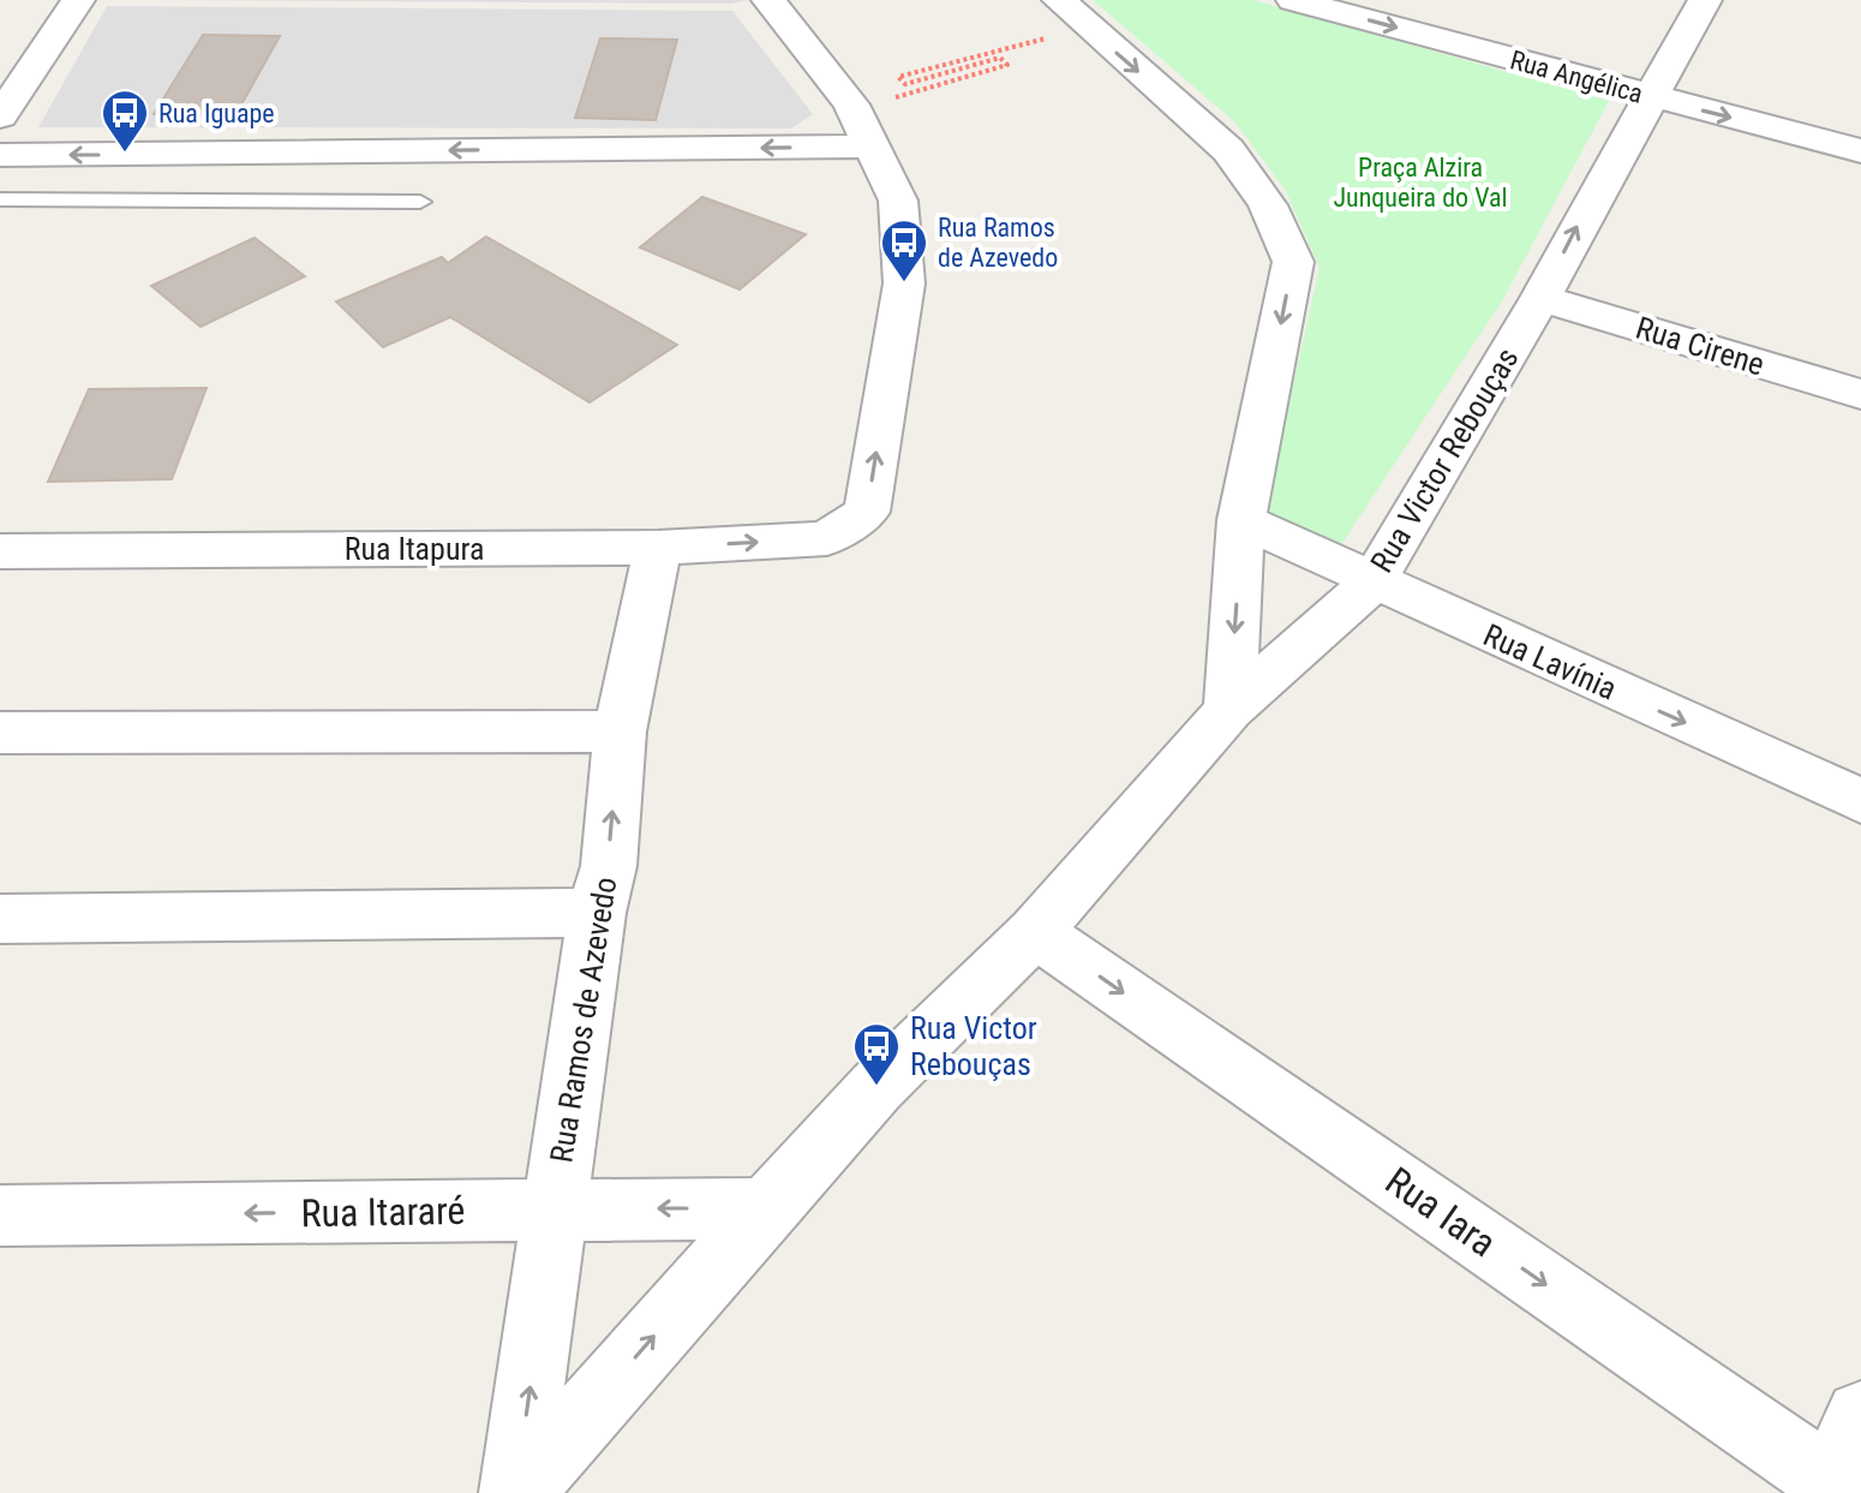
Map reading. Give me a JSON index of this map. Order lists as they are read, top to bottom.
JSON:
{
  "streets": {
    "street": [
      "Rua Angélica",
      "Rua Cirene",
      "Rua Victor Rebouças",
      "Rua Itapura",
      "Rua Lavínia",
      "Rua Ramos de Azevedo",
      "Rua Itararé",
      "Rua Iara"
    ]
  },
  "crossings": [
    ["Rua Angélica", "Rua Victor Rebouças"],
    ["Rua Cirene", "Rua Victor Rebouças"],
    ["Rua Victor Rebouças", "Rua Lavínia"],
    ["Rua Victor Rebouças", "Rua Ramos de Azevedo"],
    ["Rua Victor Rebouças", "Rua Itararé"],
    ["Rua Victor Rebouças", "Rua Iara"],
    ["Rua Itapura", "Rua Ramos de Azevedo"],
    ["Rua Ramos de Azevedo", "Rua Itararé"]
  ],
  "one_way": [
    "Rua Angélica",
    "Rua Lavínia",
    "Rua Ramos de Azevedo",
    "Rua Iara"
  ],
  "parks": ["Praça Alzira Junqueira do Val"],
  "places": {
    "bus stop": ["Rua Iguape", "Rua Ramos de Azevedo", "Rua Victor Rebouças"]
  }
}
